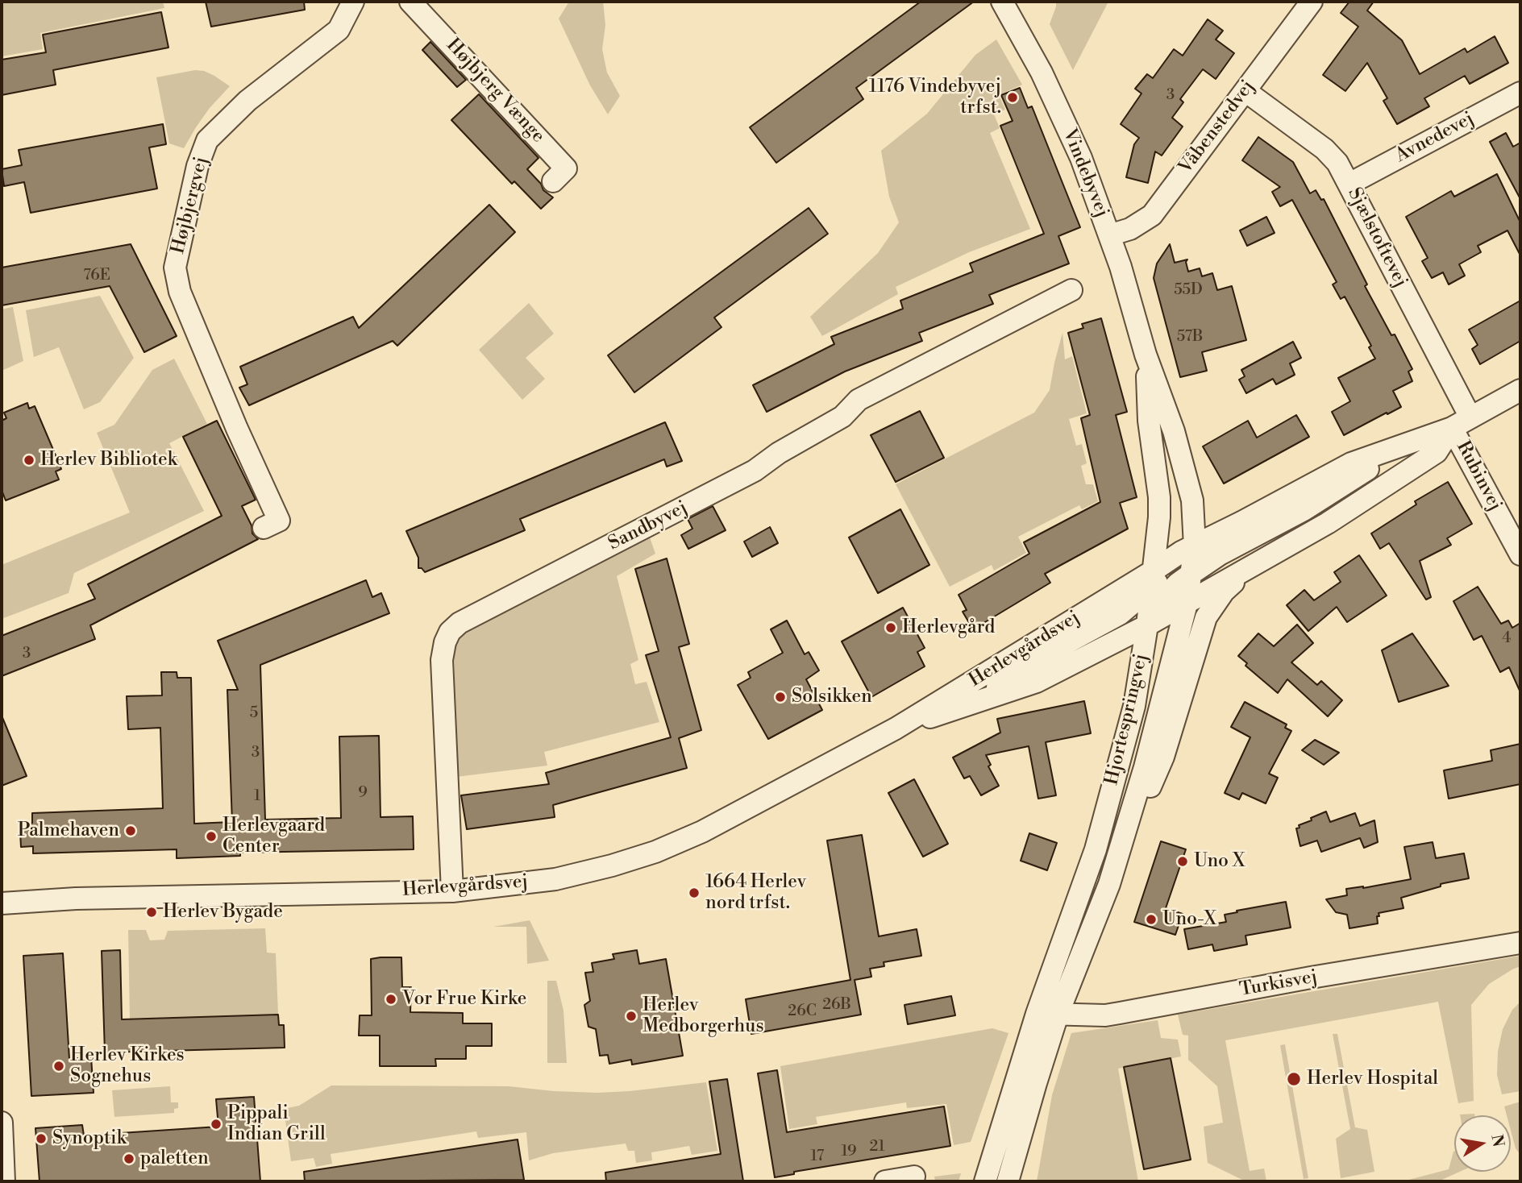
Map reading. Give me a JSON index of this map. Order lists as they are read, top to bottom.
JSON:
{
  "streets": {
    "street": [
      "Højbjerg Vænge",
      "Våbenstedvej",
      "Avnedevej",
      "Vindebyvej",
      "Højbjergvej",
      "Sjælstoftevej",
      "Rubinvej",
      "Sandbyvej",
      "Herlevgårdsvej",
      "Hjortespringvej",
      "Turkisvej"
    ]
  },
  "crossings": [
    ["Våbenstedvej", "Vindebyvej"],
    ["Våbenstedvej", "Sjælstoftevej"],
    ["Avnedevej", "Sjælstoftevej"],
    ["Vindebyvej", "Herlevgårdsvej"],
    ["Vindebyvej", "Hjortespringvej"],
    ["Sandbyvej", "Herlevgårdsvej"],
    ["Herlevgårdsvej", "Hjortespringvej"],
    ["Hjortespringvej", "Turkisvej"]
  ],
  "places": [
    "1176 Vindebyvej trfst.",
    "Herlev Bibliotek",
    "Herlevgård",
    "Solsikken",
    "Palmehaven",
    "Herlevgaard Center",
    "Uno X",
    "1664 Herlev nord trfst.",
    "Herlev Bygade",
    "Uno-X",
    "Vor Frue Kirke",
    "Herlev Medborgerhus",
    "Herlev Kirkes Sognehus",
    "Herlev Hospital",
    "Pippali Indian Grill",
    "Synoptik",
    "paletten"
  ],
  "house_numbers": [
    "3",
    "76E",
    "55D",
    "57B",
    "4",
    "3",
    "5",
    "3",
    "9",
    "1",
    "26B",
    "26C",
    "21",
    "19",
    "17"
  ],
  "north": "right"
}
